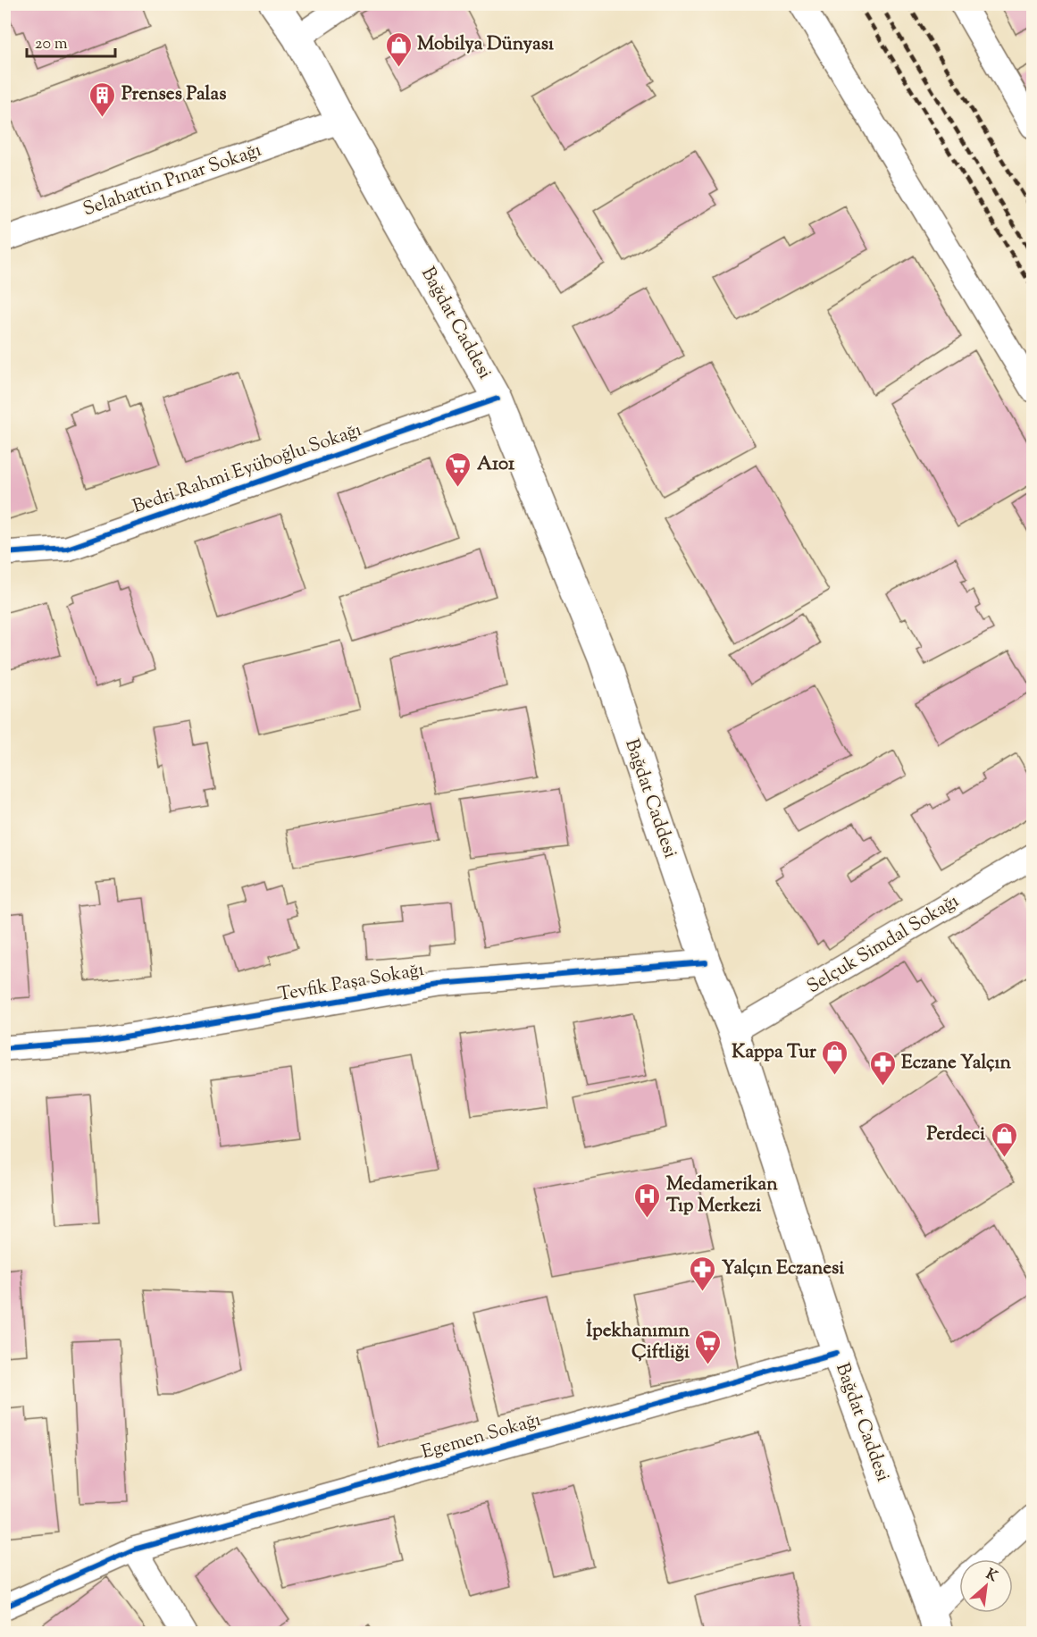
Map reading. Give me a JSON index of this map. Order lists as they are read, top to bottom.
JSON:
{
  "streets": {
    "main road": ["Bağdat Caddesi"],
    "street": [
      "Selahattin Pınar Sokağı",
      "Bedri Rahmi Eyüboğlu Sokağı",
      "Selçuk Simdal Sokağı",
      "Tevfik Paşa Sokağı",
      "Egemen Sokağı"
    ]
  },
  "crossings": [
    ["Selahattin Pınar Sokağı", "Bağdat Caddesi"],
    ["Bağdat Caddesi", "Bedri Rahmi Eyüboğlu Sokağı"],
    ["Bağdat Caddesi", "Selçuk Simdal Sokağı"],
    ["Bağdat Caddesi", "Tevfik Paşa Sokağı"],
    ["Bağdat Caddesi", "Egemen Sokağı"]
  ],
  "places": {
    "shop": ["Mobilya Dünyası", "Kappa Tur", "Perdeci"],
    "building": ["Prenses Palas"],
    "supermarket": ["A101", "İpekhanımın Çiftliği"],
    "pharmacy": ["Eczane Yalçın", "Yalçın Eczanesi"],
    "hospital": ["Medamerikan Tıp Merkezi"]
  },
  "scale_bar": "20 m",
  "north": "top right"
}
